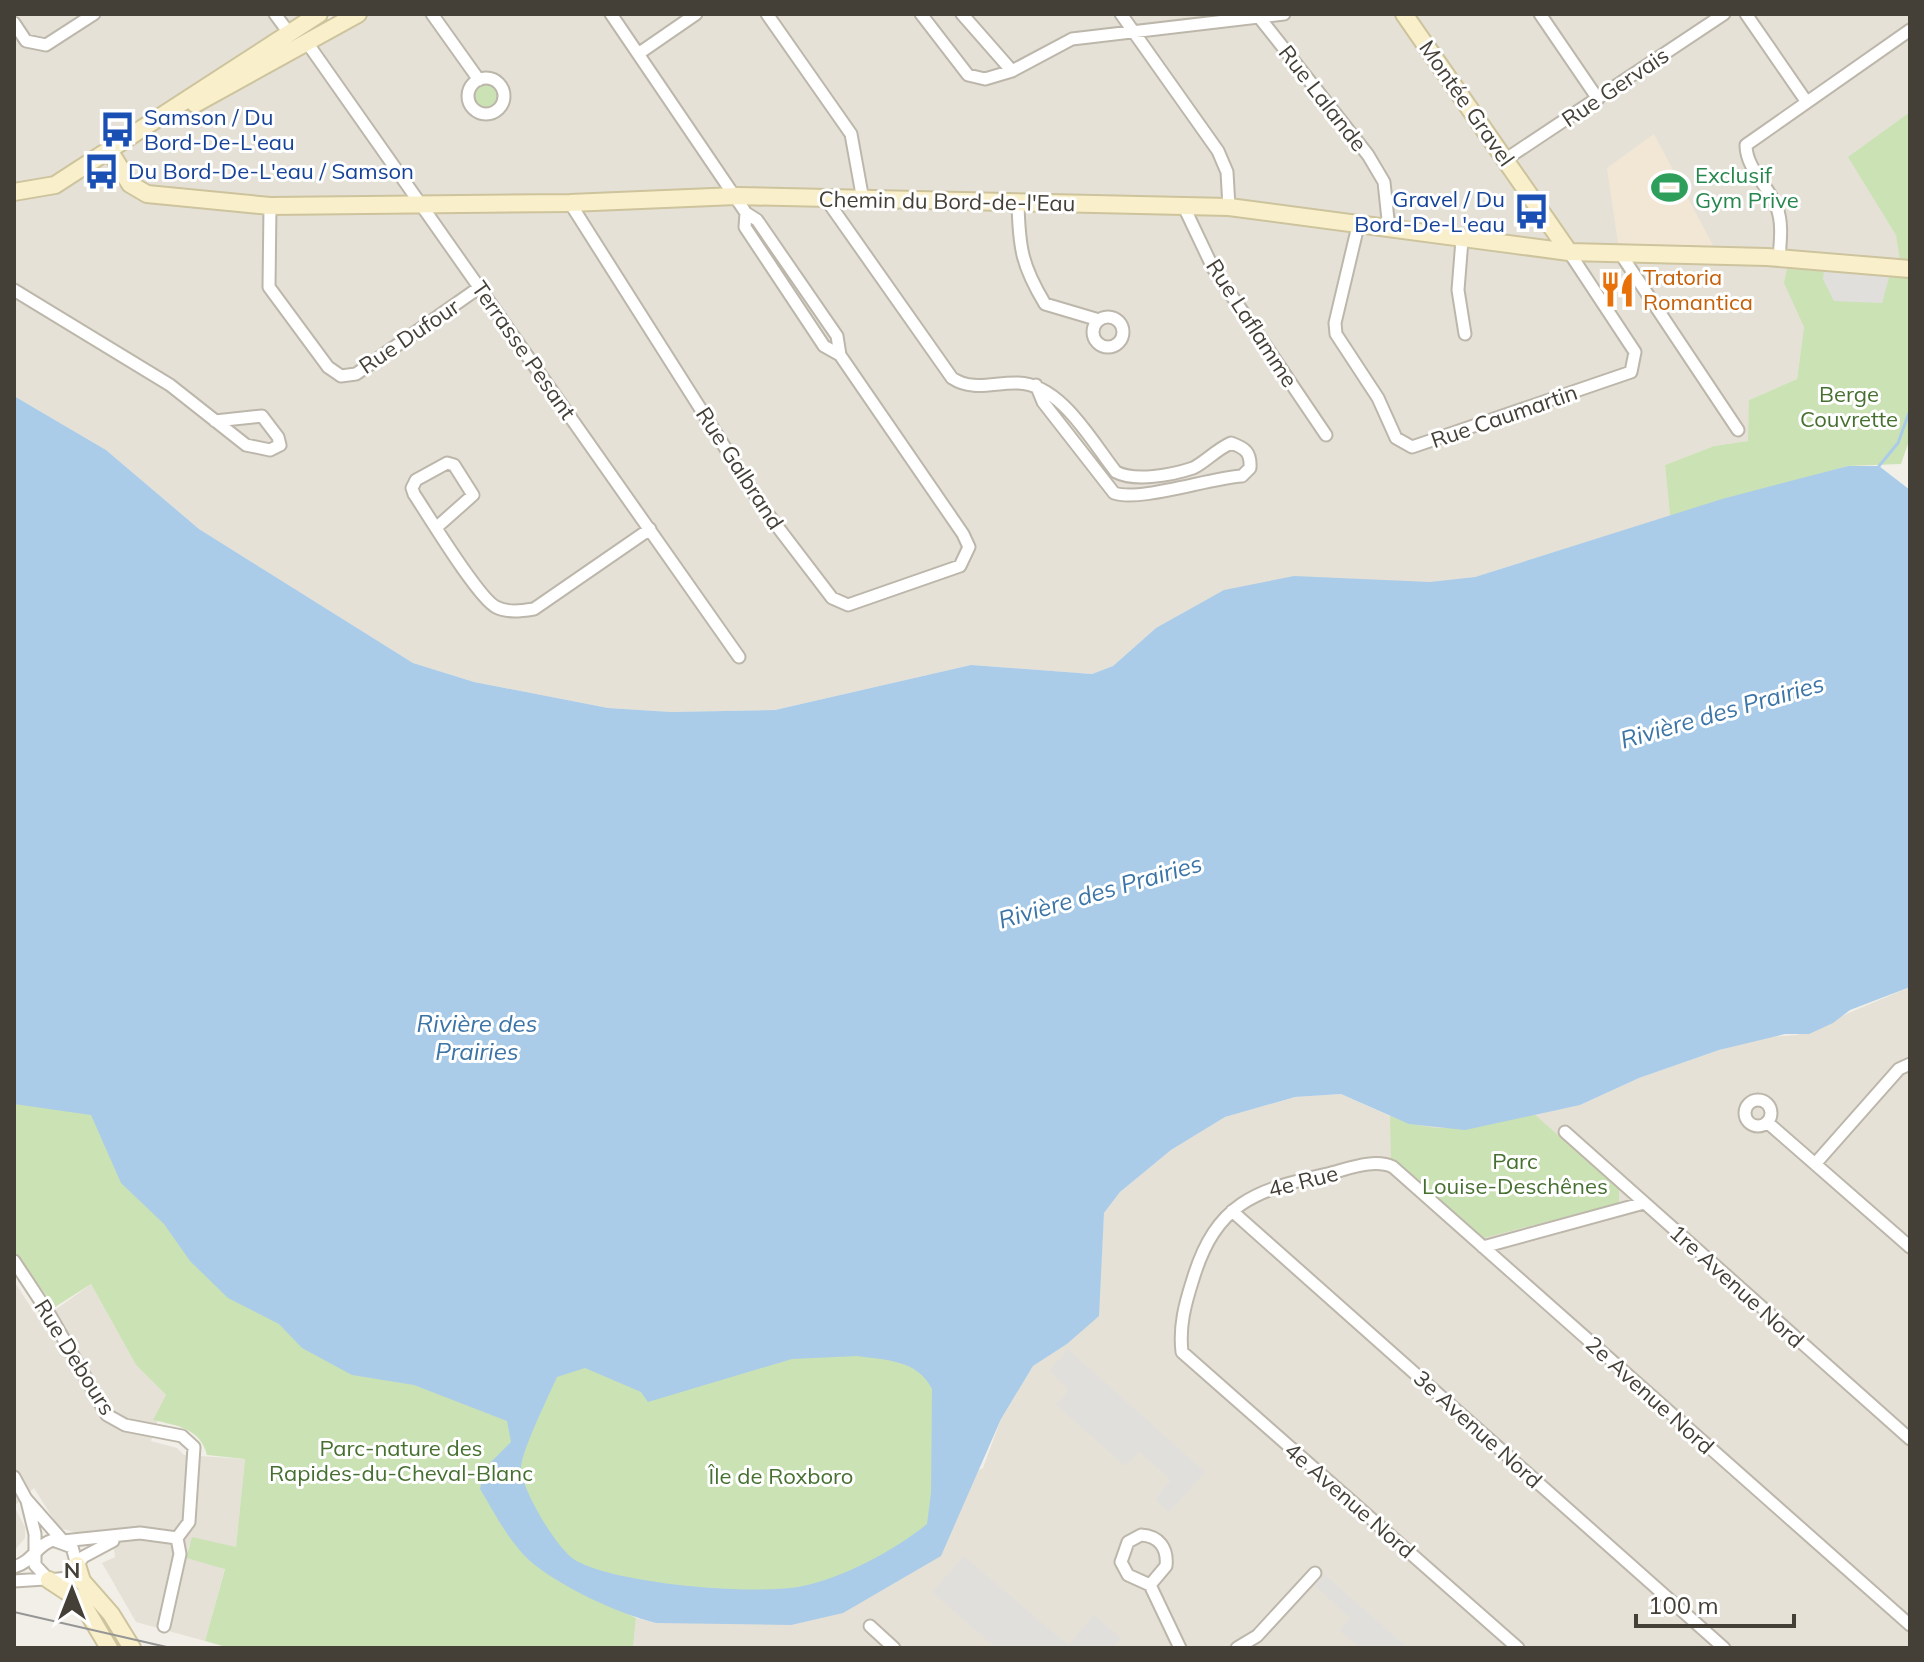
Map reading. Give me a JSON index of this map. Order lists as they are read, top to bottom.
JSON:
{
  "streets": {
    "street": [
      "Rue Gervais",
      "Rue Lalande",
      "Montée Gravel",
      "Chemin du Bord-de-l'Eau",
      "Rue Laflamme",
      "Rue Dufour",
      "Terrasse Pesant",
      "Rue Caumartin",
      "Rue Galbrand",
      "4e Rue",
      "1re Avenue Nord",
      "Rue Debours",
      "2e Avenue Nord",
      "3e Avenue Nord",
      "4e Avenue Nord"
    ]
  },
  "crossings": [
    ["Rue Gervais", "Montée Gravel"],
    ["Rue Lalande", "Chemin du Bord-de-l'Eau"],
    ["Montée Gravel", "Chemin du Bord-de-l'Eau"],
    ["Montée Gravel", "Rue Caumartin"],
    ["Chemin du Bord-de-l'Eau", "Rue Laflamme"],
    ["Chemin du Bord-de-l'Eau", "Rue Dufour"],
    ["Chemin du Bord-de-l'Eau", "Terrasse Pesant"],
    ["Chemin du Bord-de-l'Eau", "Rue Caumartin"],
    ["Chemin du Bord-de-l'Eau", "Rue Galbrand"],
    ["Rue Dufour", "Terrasse Pesant"],
    ["4e Rue", "2e Avenue Nord"],
    ["4e Rue", "3e Avenue Nord"],
    ["4e Rue", "4e Avenue Nord"]
  ],
  "water": ["Rivière des Prairies"],
  "parks": [
    "Berge Couvrette",
    "Parc Louise-Deschênes",
    "Parc-nature des Rapides-du-Cheval-Blanc",
    "Île de Roxboro"
  ],
  "places": {
    "bus stop": ["Samson / Du Bord-De-L'eau", "Du Bord-De-L'eau / Samson", "Gravel / Du Bord-De-L'eau"],
    "sports": ["Exclusif Gym Prive"],
    "restaurant": ["Tratoria Romantica"]
  },
  "scale_bar": "100 m",
  "north": "top"
}
